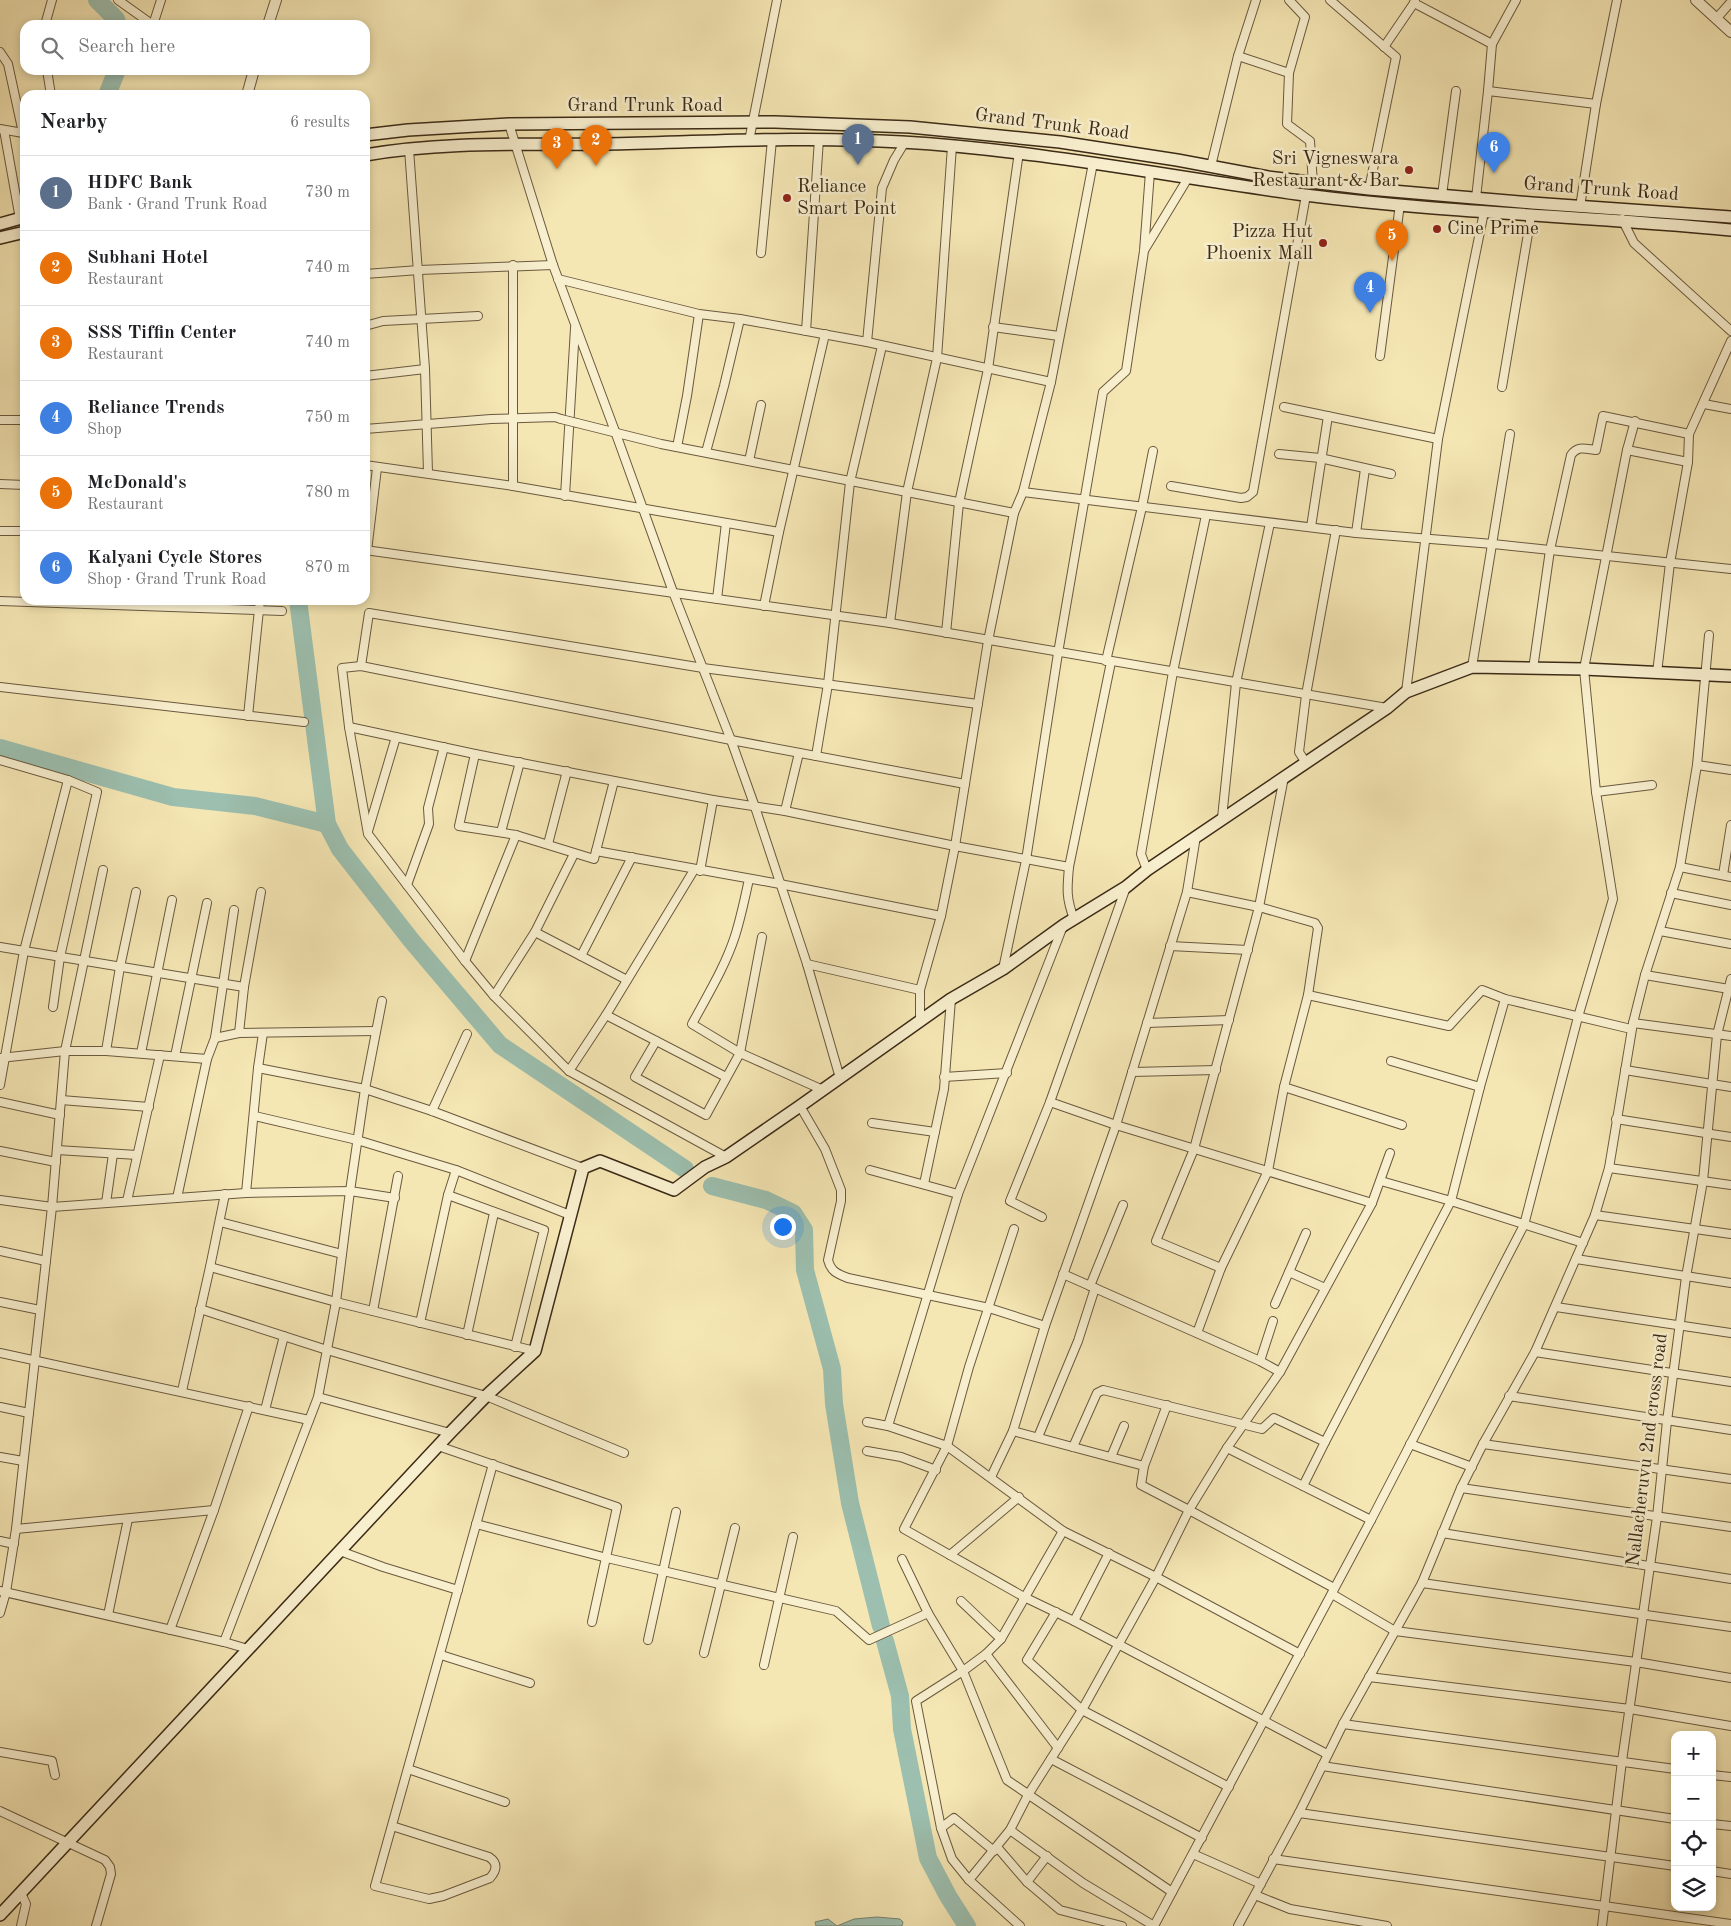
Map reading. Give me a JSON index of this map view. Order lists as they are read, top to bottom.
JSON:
{
  "streets": {
    "main road": ["Grand Trunk Road"],
    "street": ["Nallacheruvu 2nd cross road"]
  },
  "places": [
    "Sri Vigneswara Restaurant & Bar",
    "Reliance Smart Point",
    "Cine Prime",
    "Pizza Hut Phoenix Mall"
  ],
  "page": {
    "search": "Search here",
    "heading": ["Nearby", "6 results"],
    "pins": [
      "1",
      "2",
      "3",
      "6",
      "5",
      "4"
    ],
    "list": [
      {
        "mark": "1",
        "name": "HDFC Bank",
        "note": "Bank · Grand Trunk Road",
        "value": "730 m"
      },
      {
        "mark": "2",
        "name": "Subhani Hotel",
        "note": "Restaurant",
        "value": "740 m"
      },
      {
        "mark": "3",
        "name": "SSS Tiffin Center",
        "note": "Restaurant",
        "value": "740 m"
      },
      {
        "mark": "4",
        "name": "Reliance Trends",
        "note": "Shop",
        "value": "750 m"
      },
      {
        "mark": "5",
        "name": "McDonald's",
        "note": "Restaurant",
        "value": "780 m"
      },
      {
        "mark": "6",
        "name": "Kalyani Cycle Stores",
        "note": "Shop · Grand Trunk Road",
        "value": "870 m"
      }
    ],
    "map_buttons": ["+", "−"]
  }
}
